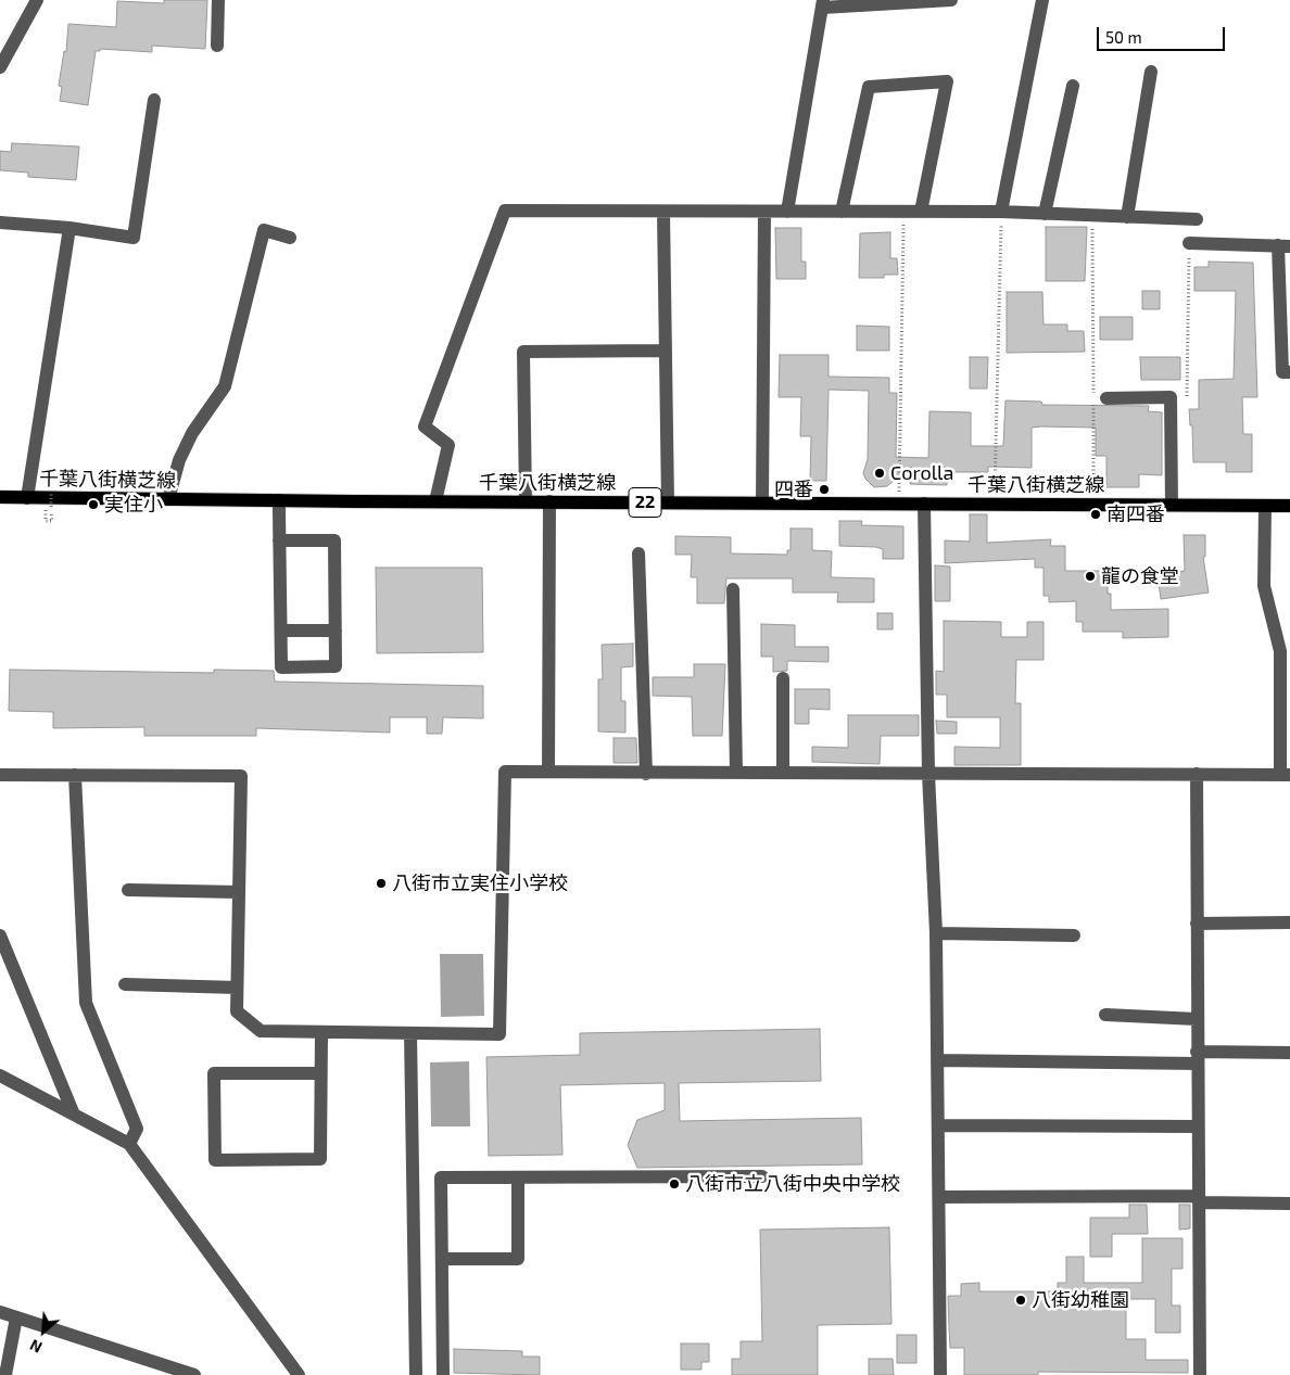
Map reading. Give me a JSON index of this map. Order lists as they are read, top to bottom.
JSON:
{
  "streets": {
    "main road": ["千葉八街横芝線", "22"]
  },
  "places": [
    "Corolla",
    "四番",
    "実住小",
    "南四番",
    "龍の食堂",
    "八街市立実住小学校",
    "八街市立八街中央中学校",
    "八街幼稚園"
  ],
  "scale_bar": "50 m",
  "north": "bottom left"
}
